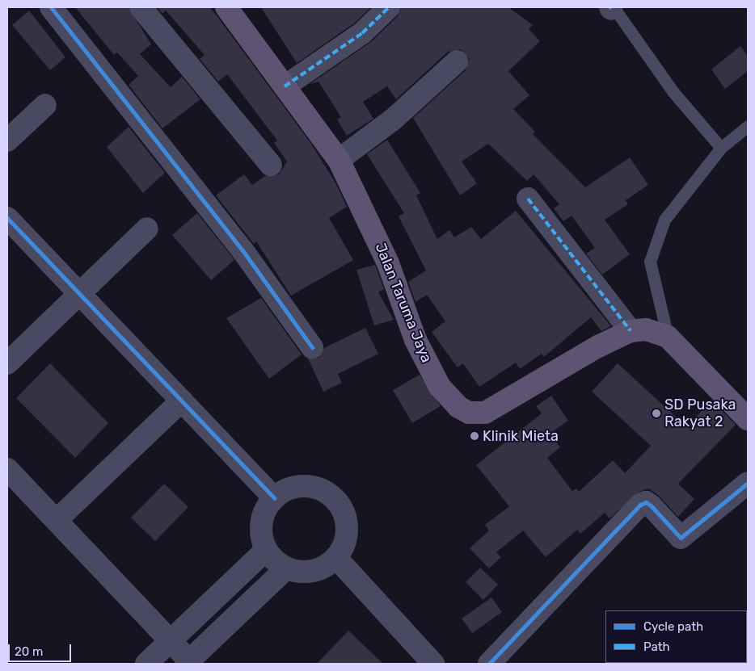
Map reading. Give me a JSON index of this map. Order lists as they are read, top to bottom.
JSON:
{
  "streets": {
    "main road": ["Jalan Taruma Jaya"]
  },
  "places": ["SD Pusaka Rakyat 2", "Klinik Mieta"],
  "legend": ["Cycle path", "Path"],
  "scale_bar": "20 m"
}
